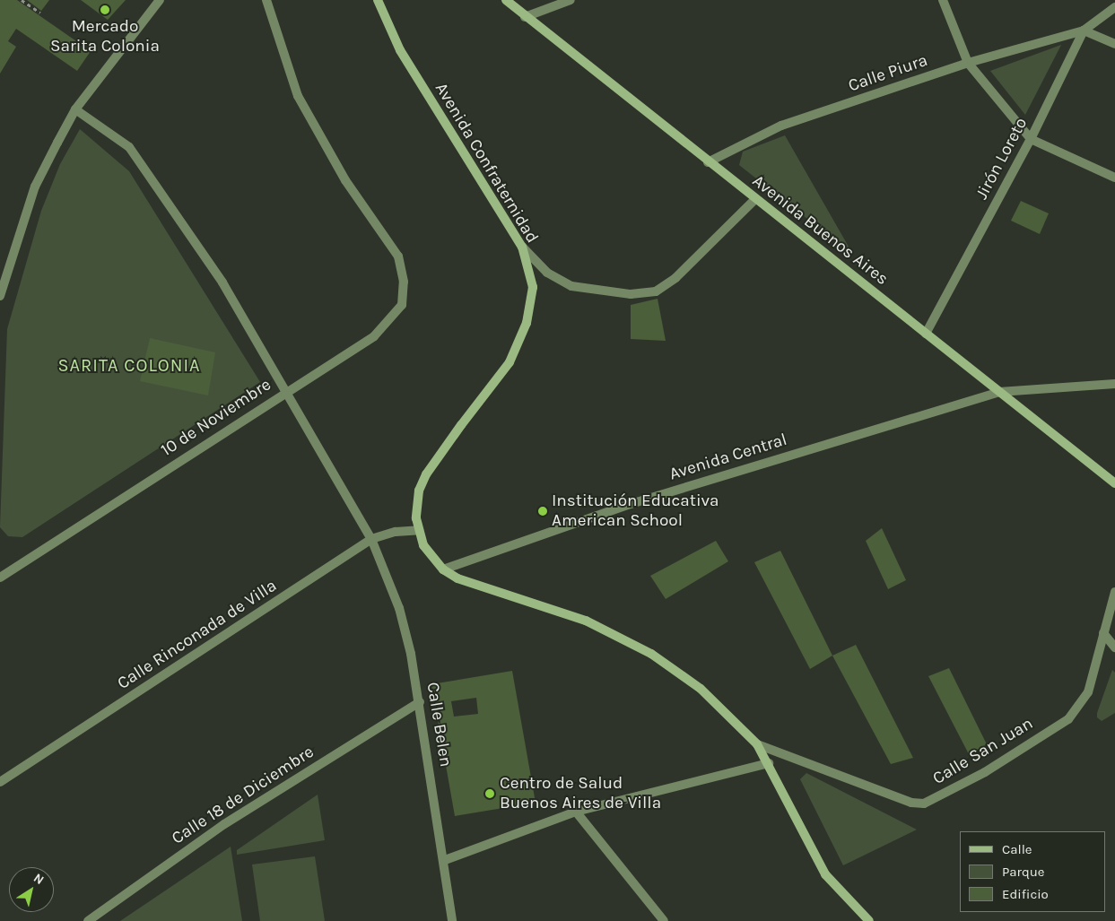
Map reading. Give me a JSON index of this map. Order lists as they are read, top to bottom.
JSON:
{
  "streets": {
    "street": [
      "Calle Piura",
      "Jirón Loreto",
      "Avenida Confraternidad",
      "Avenida Buenos Aires",
      "10 de Noviembre",
      "Avenida Central",
      "Calle Rinconada de Villa",
      "Calle Belen",
      "Calle San Juan",
      "Calle 18 de Diciembre"
    ]
  },
  "crossings": [
    ["Calle Piura", "Jirón Loreto"],
    ["Calle Piura", "Avenida Buenos Aires"],
    ["Jirón Loreto", "Avenida Buenos Aires"],
    ["Avenida Confraternidad", "Avenida Central"],
    ["Avenida Confraternidad", "Calle Rinconada de Villa"],
    ["Avenida Confraternidad", "Calle San Juan"],
    ["Avenida Buenos Aires", "Avenida Central"],
    ["10 de Noviembre", "Calle Belen"],
    ["Calle Rinconada de Villa", "Calle Belen"],
    ["Calle Belen", "Calle 18 de Diciembre"]
  ],
  "districts": ["SARITA COLONIA"],
  "places": ["Mercado Sarita Colonia", "Institución Educativa American School", "Centro de Salud Buenos Aires de Villa"],
  "legend": ["Calle", "Parque", "Edificio"],
  "north": "top right"
}
